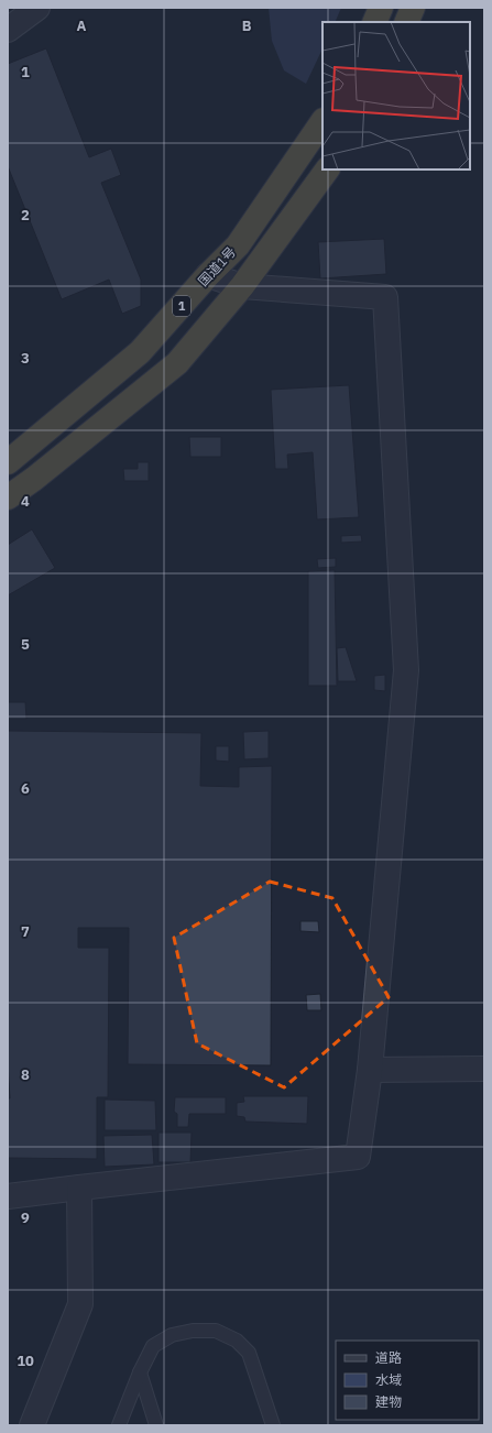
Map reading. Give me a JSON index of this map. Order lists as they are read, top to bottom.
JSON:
{
  "streets": {
    "highway": ["国道1号", "1"]
  },
  "legend": ["道路", "水域", "建物"],
  "grid": {
    "columns": ["A", "B"],
    "rows": [
      "1",
      "2",
      "3",
      "4",
      "5",
      "6",
      "7",
      "8",
      "9",
      "10"
    ]
  }
}
